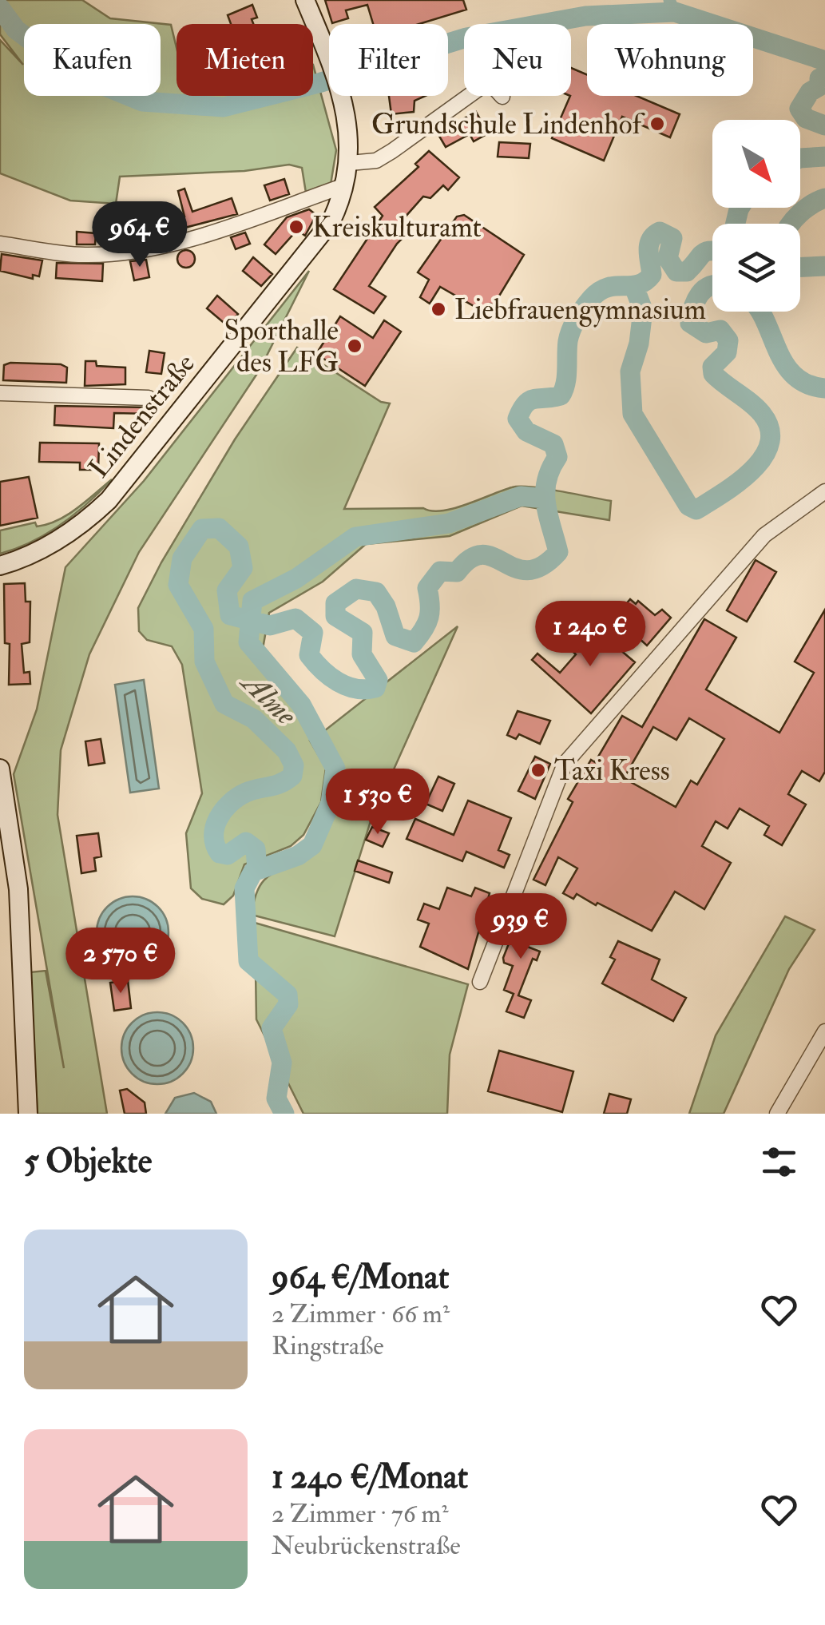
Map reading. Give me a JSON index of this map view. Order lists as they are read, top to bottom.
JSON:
{
  "streets": {
    "main road": ["Lindenstraße"]
  },
  "water": ["Alme"],
  "places": [
    "Grundschule Lindenhof",
    "Kreiskulturamt",
    "Liebfrauengymnasium",
    "Sporthalle des LFG",
    "Taxi Kress"
  ],
  "north": "bottom right",
  "page": {
    "chip": [
      "Kaufen",
      "Mieten",
      "Filter",
      "Neu",
      "Wohnung"
    ],
    "price": [
      "964 €",
      "1 240 €",
      "1 530 €",
      "939 €",
      "2 570 €"
    ],
    "heading": "5 Objekte",
    "list": [
      {
        "name": "964 €/Monat",
        "note": "2 Zimmer · 66 m² · Ringstraße"
      },
      {
        "name": "1 240 €/Monat",
        "note": "2 Zimmer · 76 m² · Neubrückenstraße"
      }
    ]
  }
}
